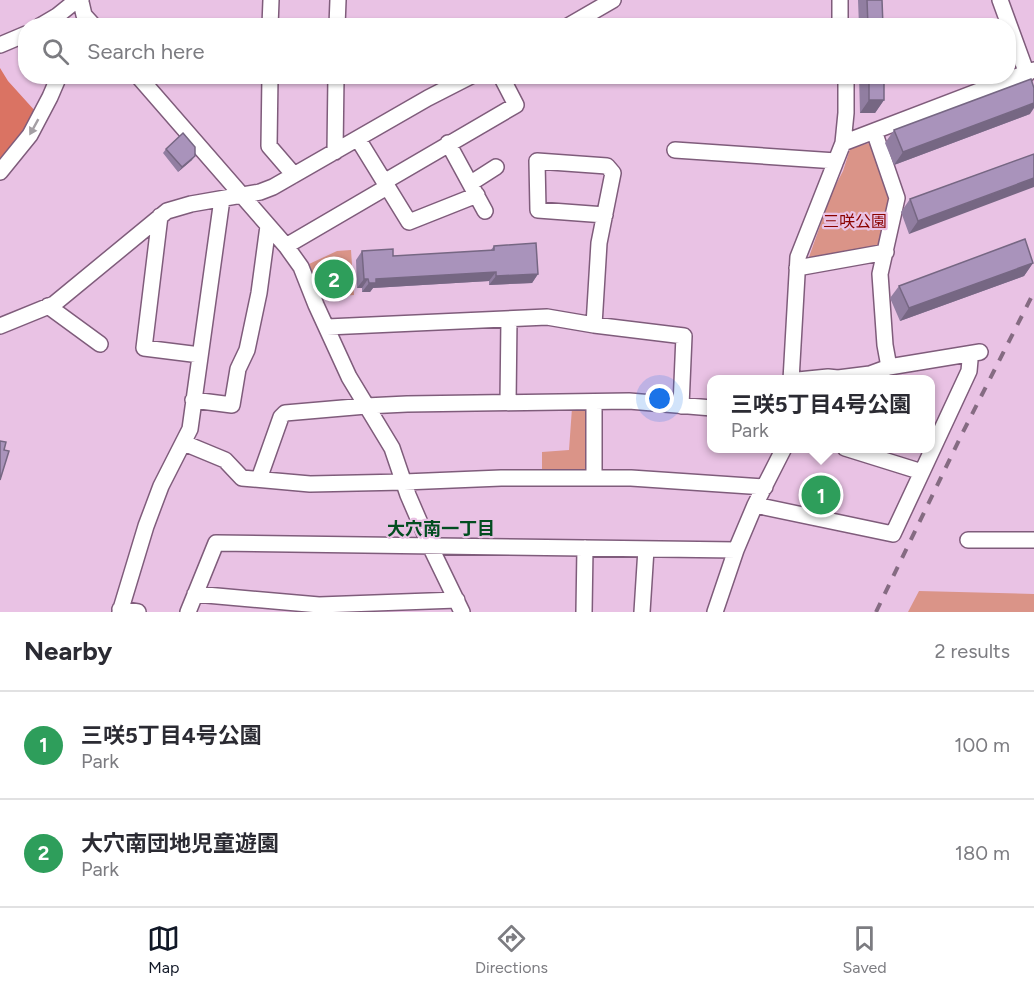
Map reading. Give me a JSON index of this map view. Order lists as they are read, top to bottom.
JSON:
{
  "districts": ["大穴南一丁目"],
  "parks": ["三咲公園"],
  "page": {
    "search": "Search here",
    "pins": ["2", "1"],
    "popup": ["三咲5丁目4号公園", "Park"],
    "heading": ["Nearby", "2 results"],
    "list": [
      {
        "mark": "1",
        "name": "三咲5丁目4号公園",
        "note": "Park",
        "value": "100 m"
      },
      {
        "mark": "2",
        "name": "大穴南団地児童遊園",
        "note": "Park",
        "value": "180 m"
      }
    ],
    "nav": ["Map", "Directions", "Saved"]
  }
}
